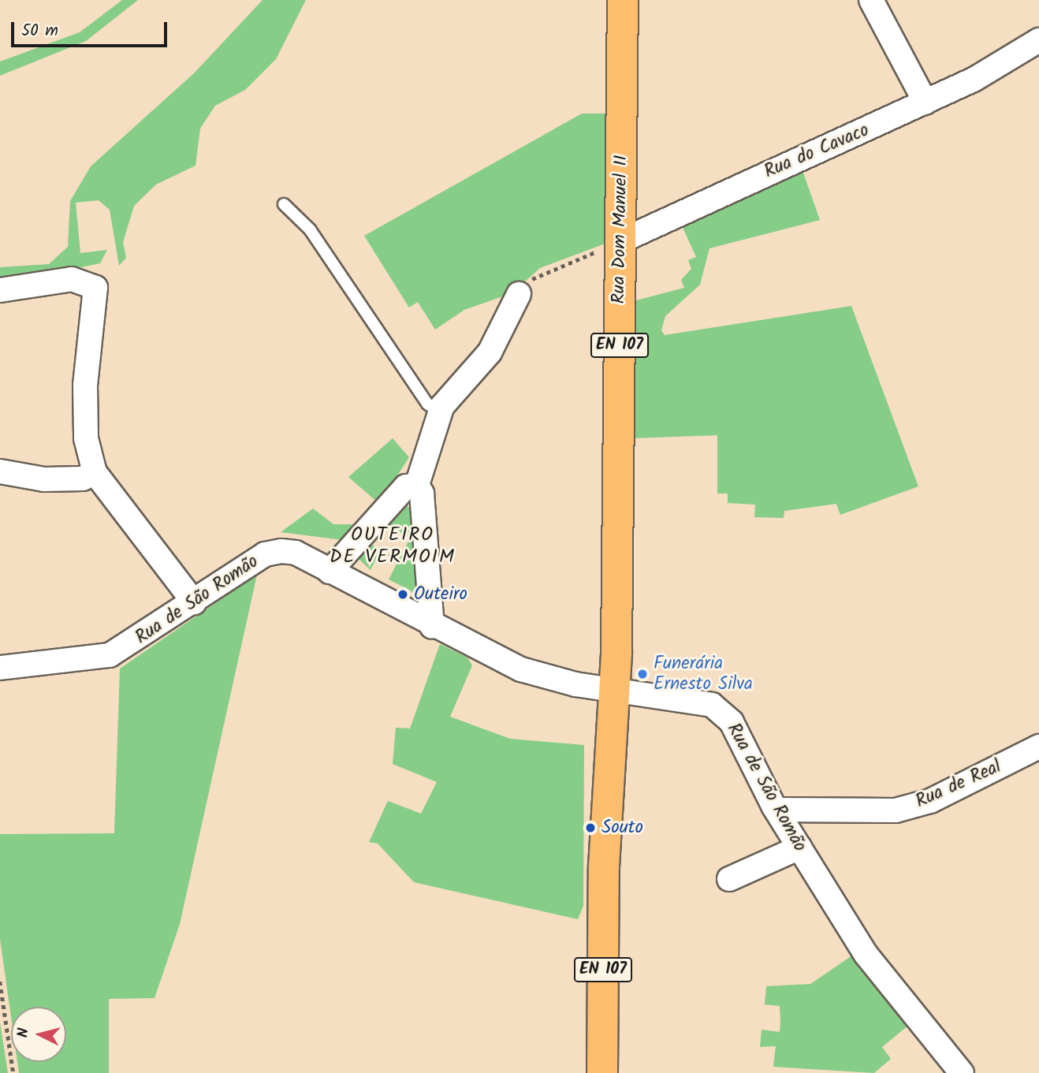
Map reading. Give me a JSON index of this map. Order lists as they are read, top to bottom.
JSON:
{
  "streets": {
    "main road": ["Rua Dom Manuel II", "EN 107"],
    "street": ["Rua do Cavaco", "Rua de São Romão", "Rua de Real"]
  },
  "crossings": [
    ["Rua do Cavaco", "Rua Dom Manuel II"],
    ["Rua Dom Manuel II", "EN 107"],
    ["Rua Dom Manuel II", "Rua de São Romão"],
    ["EN 107", "Rua de São Romão"],
    ["Rua de São Romão", "Rua de Real"]
  ],
  "districts": ["OUTEIRO DE VERMOIM"],
  "places": ["Outeiro", "Funerária Ernesto Silva", "Souto"],
  "scale_bar": "50 m",
  "north": "left"
}
